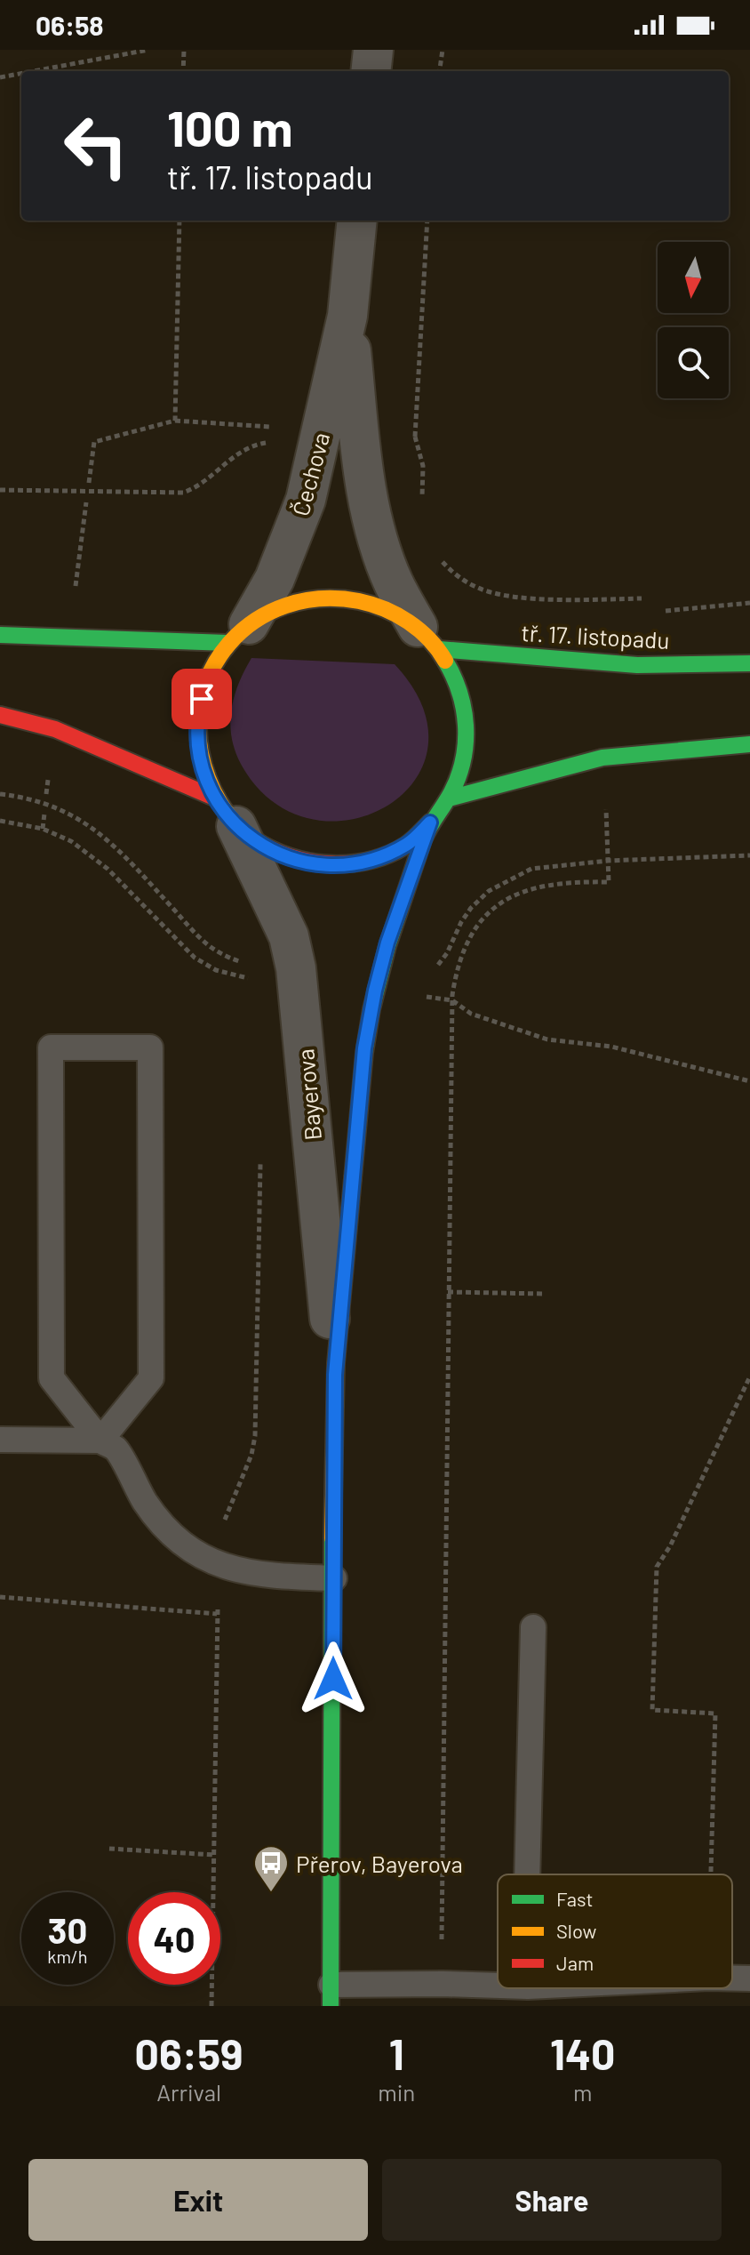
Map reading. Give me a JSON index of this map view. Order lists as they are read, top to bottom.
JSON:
{
  "streets": {
    "main road": ["tř. 17. listopadu", "Bayerova"],
    "street": ["Čechova"]
  },
  "crossings": [
    ["Čechova", "tř. 17. listopadu"],
    ["tř. 17. listopadu", "Bayerova"]
  ],
  "places": {
    "bus stop": ["Přerov, Bayerova"]
  },
  "legend": ["Fast", "Slow", "Jam"],
  "north": "bottom",
  "page": {
    "status": "06:58",
    "turn": ["100 m", "tř. 17. listopadu"],
    "speed": "30 km/h",
    "limit": "40",
    "eta": [
      "06:59",
      "Arrival",
      "1",
      "min",
      "140",
      "m"
    ],
    "buttons": ["Exit", "Share"]
  }
}
